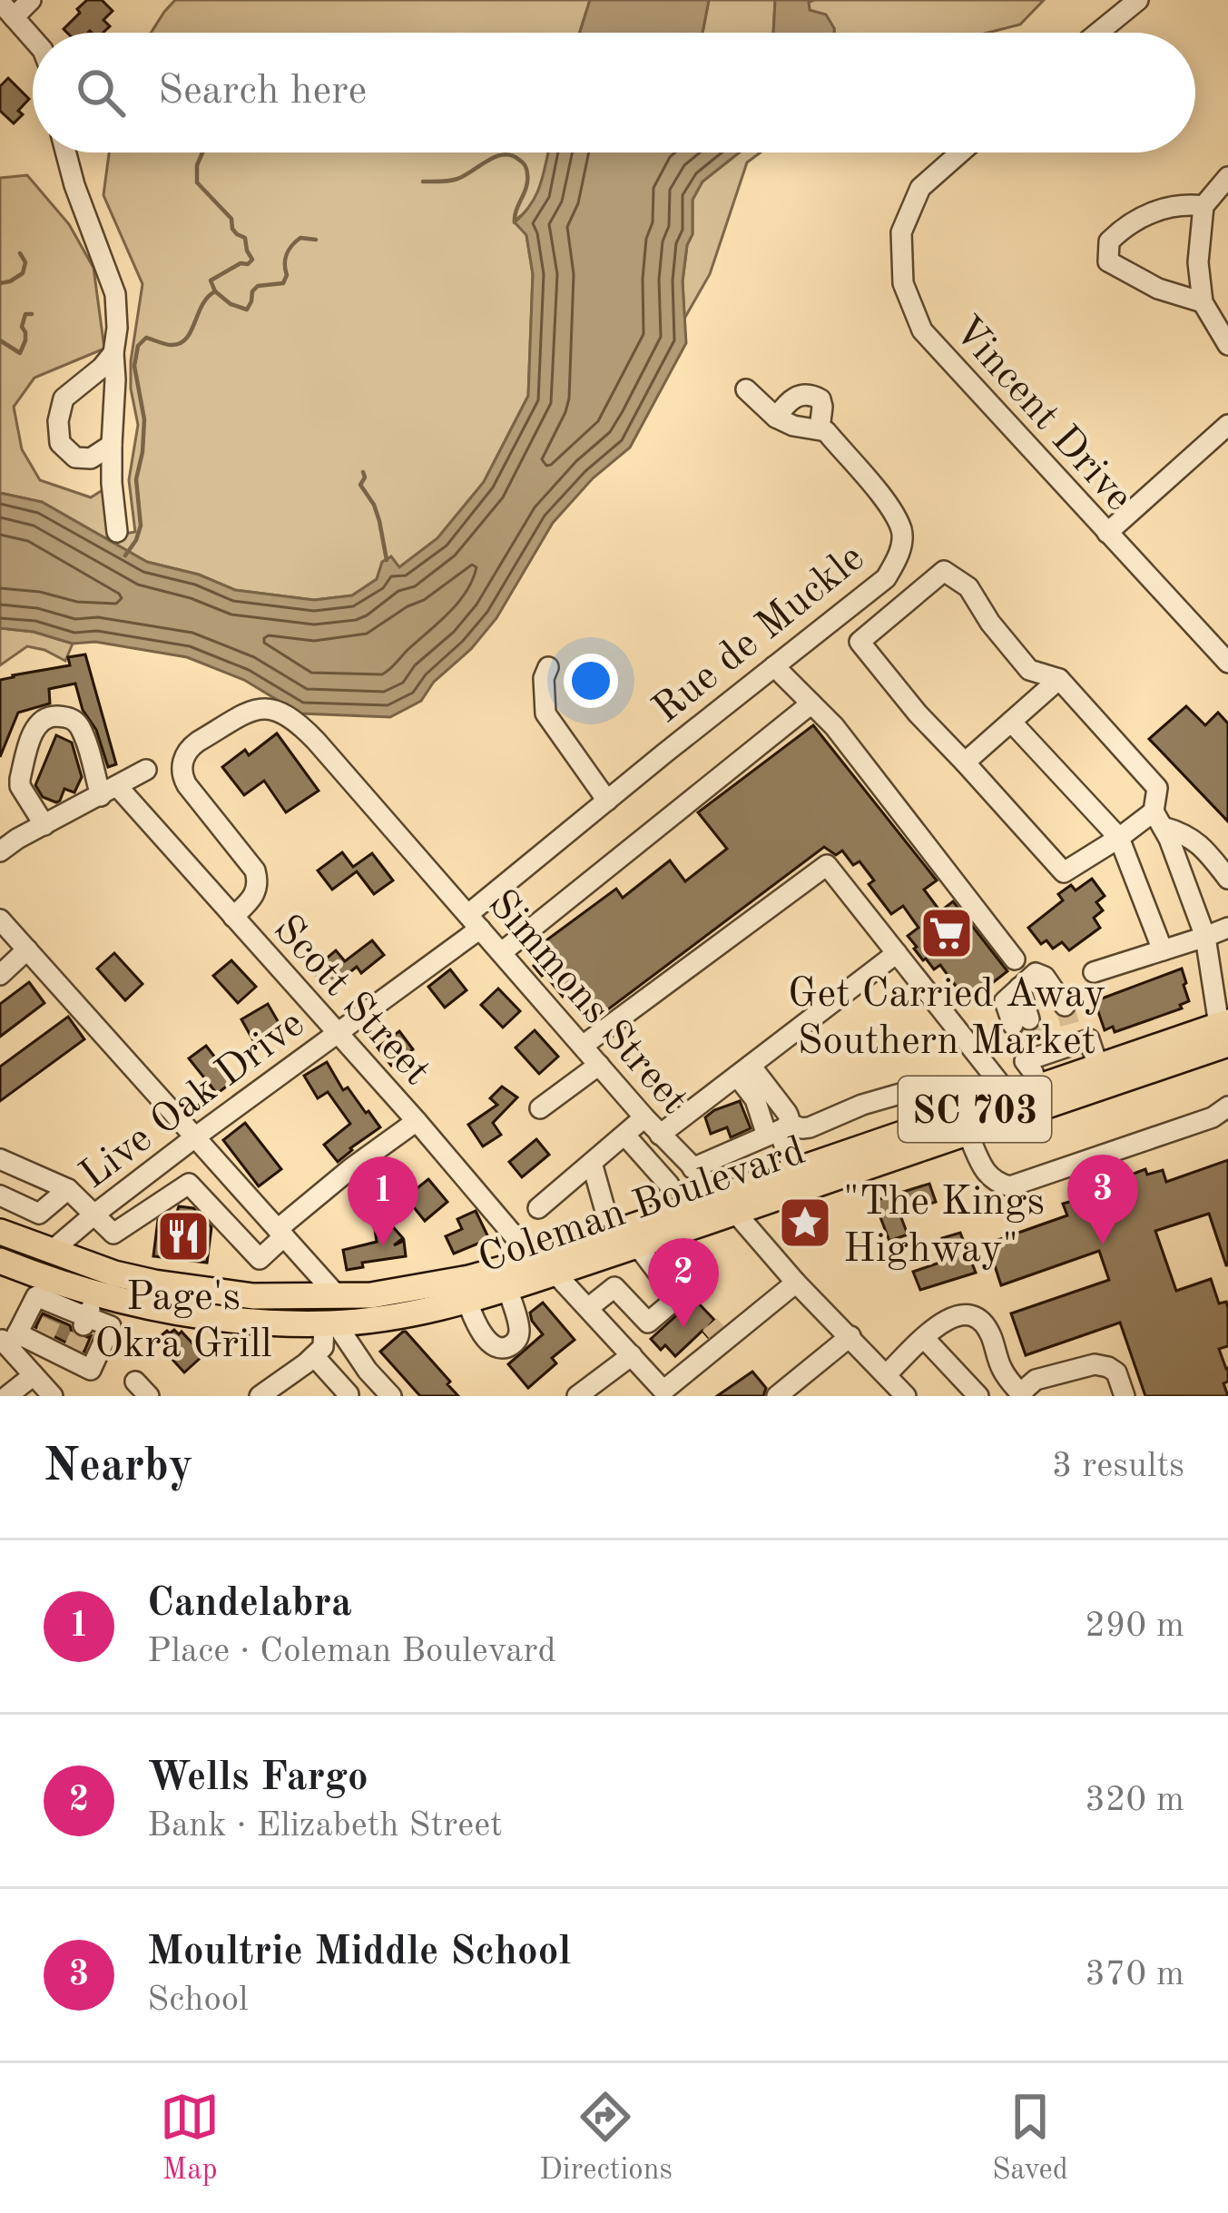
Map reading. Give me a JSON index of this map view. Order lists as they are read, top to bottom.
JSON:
{
  "streets": {
    "main road": ["SC 703", "Coleman Boulevard"],
    "street": [
      "Vincent Drive",
      "Rue de Muckle",
      "Scott Street",
      "Simmons Street",
      "Live Oak Drive"
    ]
  },
  "crossings": [
    ["Rue de Muckle", "Simmons Street"],
    ["Rue de Muckle", "Live Oak Drive"],
    ["Scott Street", "Live Oak Drive"],
    ["Scott Street", "Coleman Boulevard"],
    ["Simmons Street", "Live Oak Drive"],
    ["Simmons Street", "Coleman Boulevard"],
    ["Live Oak Drive", "Coleman Boulevard"]
  ],
  "places": {
    "supermarket": ["Get Carried Away Southern Market"],
    "place": ["\"The Kings Highway\""],
    "restaurant": ["Page's Okra Grill"]
  },
  "page": {
    "search": "Search here",
    "pins": ["3", "1", "2"],
    "heading": ["Nearby", "3 results"],
    "list": [
      {
        "mark": "1",
        "name": "Candelabra",
        "note": "Place · Coleman Boulevard",
        "value": "290 m"
      },
      {
        "mark": "2",
        "name": "Wells Fargo",
        "note": "Bank · Elizabeth Street",
        "value": "320 m"
      },
      {
        "mark": "3",
        "name": "Moultrie Middle School",
        "note": "School",
        "value": "370 m"
      }
    ],
    "nav": ["Map", "Directions", "Saved"]
  }
}
